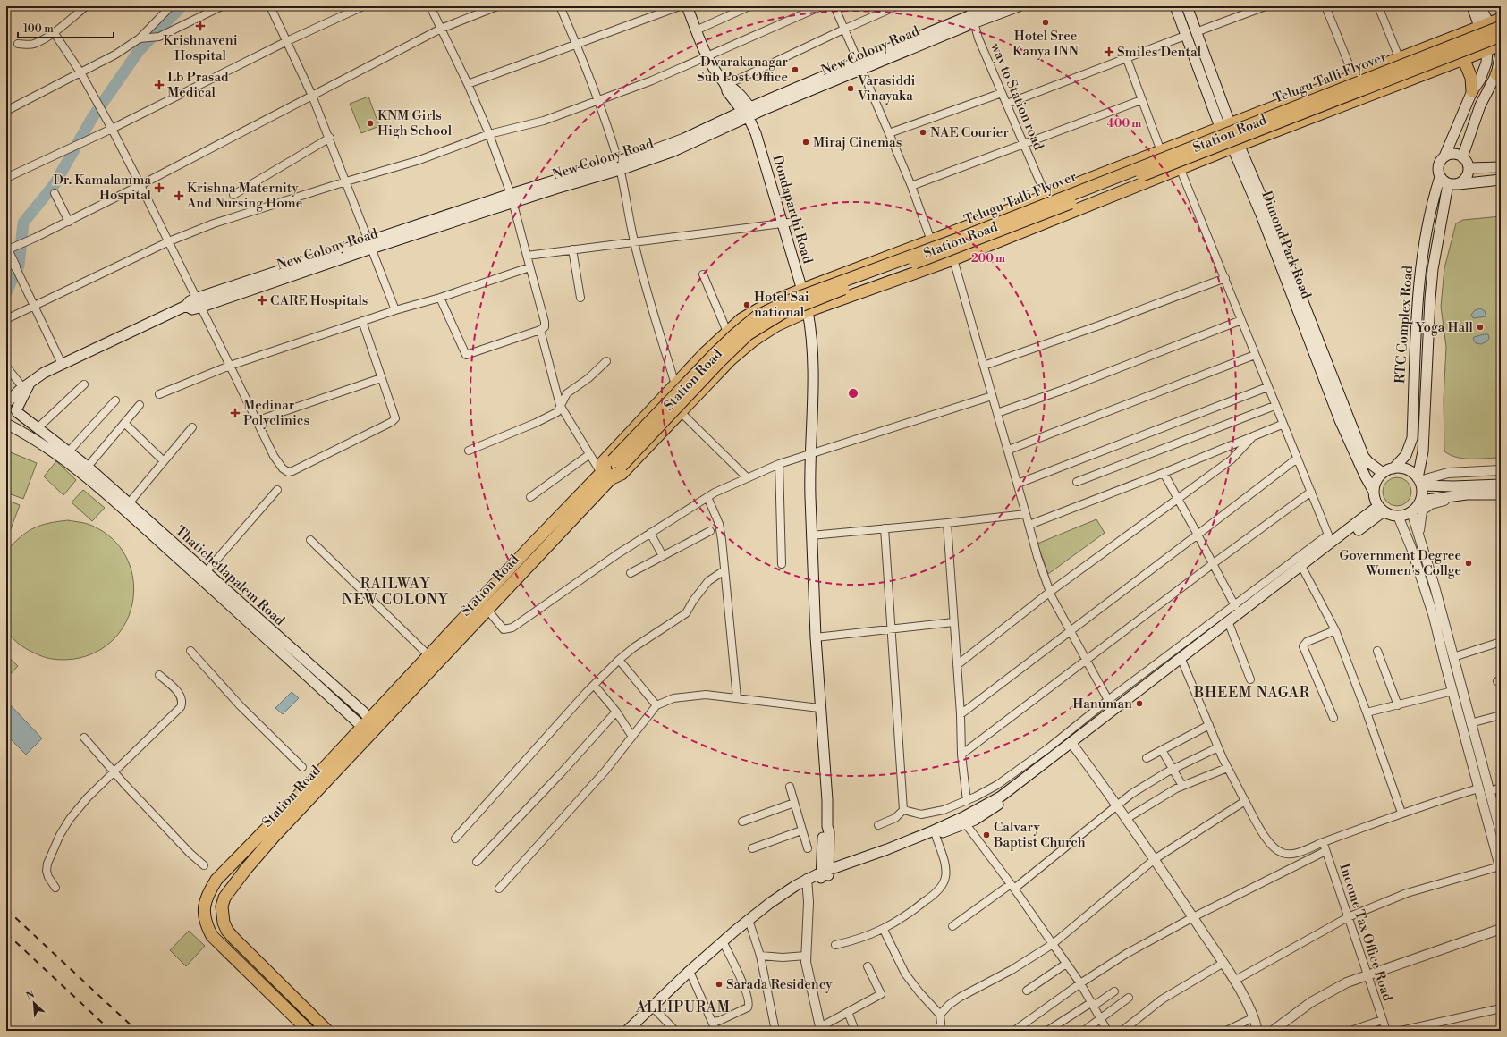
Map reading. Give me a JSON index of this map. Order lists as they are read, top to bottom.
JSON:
{
  "streets": {
    "main road": [
      "New Colony Road",
      "Telugu Talli Flyover",
      "Station Road",
      "Dondaparthi Road",
      "Dimond Park Road",
      "RTC Complex Road",
      "Thatichetlapalem Road"
    ],
    "street": ["way to Station road", "Income Tax Office Road"]
  },
  "crossings": [
    ["New Colony Road", "way to Station road"],
    ["New Colony Road", "Dondaparthi Road"],
    ["New Colony Road", "Thatichetlapalem Road"],
    ["Telugu Talli Flyover", "Station Road"],
    ["Station Road", "Dondaparthi Road"],
    ["Station Road", "Dimond Park Road"],
    ["Station Road", "RTC Complex Road"],
    ["Station Road", "Thatichetlapalem Road"],
    ["Dimond Park Road", "RTC Complex Road"]
  ],
  "districts": ["RAILWAY NEW COLONY", "BHEEM NAGAR", "ALLIPURAM"],
  "places": {
    "other": [
      "Hotel Sree Kanya INN",
      "Dwarakanagar Sub Post Office",
      "Varasiddi Vinayaka",
      "KNM Girls High School",
      "NAE Courier",
      "Miraj Cinemas",
      "Hotel Sai national",
      "Yoga Hall",
      "Government Degree Women's Collge",
      "Hanuman",
      "Calvary Baptist Church",
      "Sarada Residency"
    ],
    "health": [
      "Krishnaveni Hospital",
      "Smiles Dental",
      "Lb Prasad Medical",
      "Dr. Kamalamma Hospital",
      "Krishna Maternity And Nursing Home",
      "CARE Hospitals",
      "Medinar Polyclinics"
    ]
  },
  "scale_bar": "100 m",
  "north": "top left",
  "rings": ["400 m", "200 m"]
}
